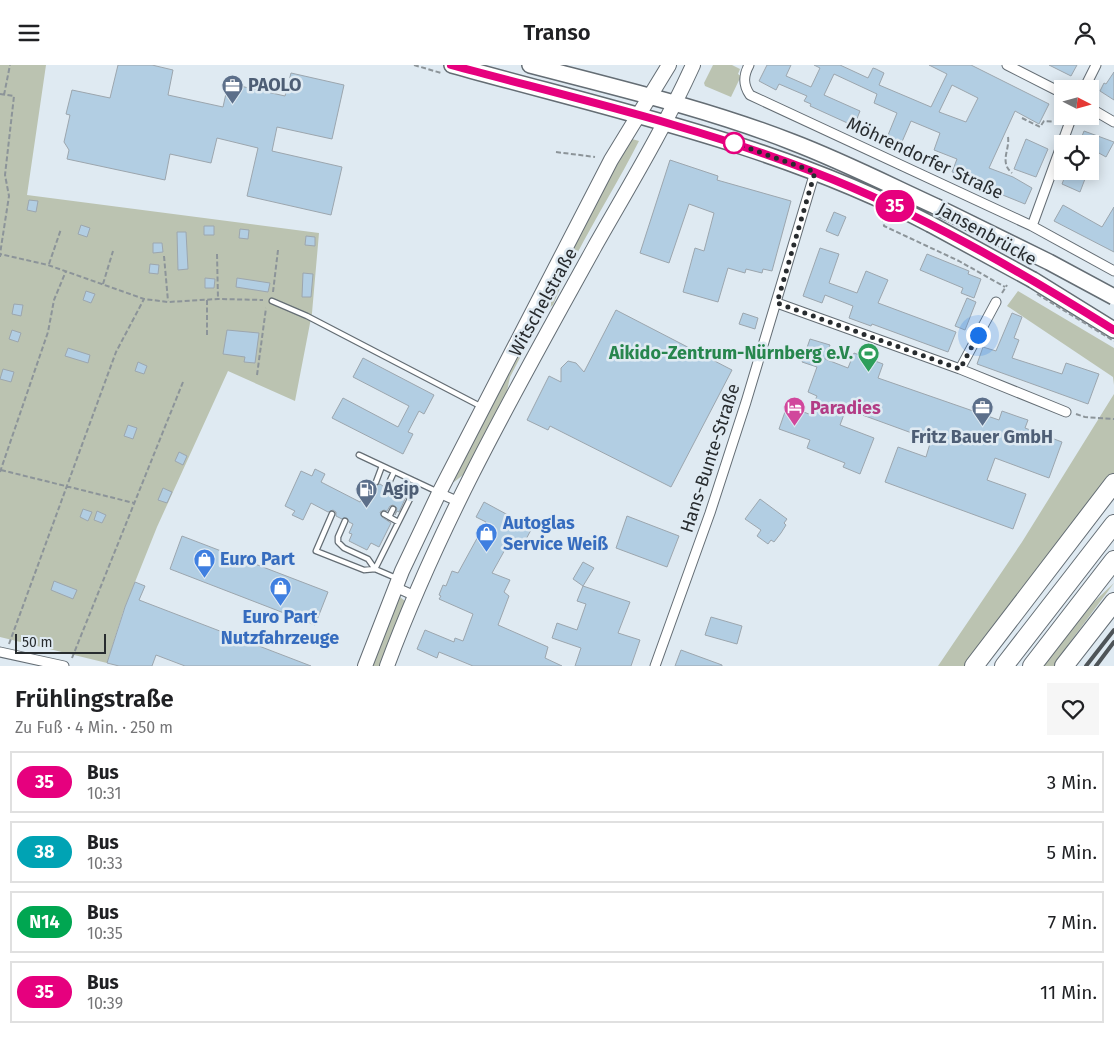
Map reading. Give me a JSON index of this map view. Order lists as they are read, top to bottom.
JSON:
{
  "streets": {
    "main road": ["Jansenbrücke"],
    "street": ["Möhrendorfer Straße", "Witschelstraße", "Hans-Bunte-Straße"]
  },
  "crossings": [
    ["Jansenbrücke", "Witschelstraße"],
    ["Jansenbrücke", "Hans-Bunte-Straße"]
  ],
  "places": {
    "office": ["PAOLO", "Fritz Bauer GmbH"],
    "sports": ["Aikido-Zentrum-Nürnberg e.V."],
    "hotel": ["Paradies"],
    "fuel station": ["Agip"],
    "shop": ["Autoglas Service Weiß", "Euro Part", "Euro Part Nutzfahrzeuge"]
  },
  "lines": ["bus line 35"],
  "scale_bar": "50 m",
  "north": "right",
  "page": {
    "header": "Transo",
    "on_map": "35",
    "scale": "50 m",
    "heading": ["Frühlingstraße", "Zu Fuß · 4 Min. · 250 m"],
    "list": [
      {
        "mark": "35",
        "name": "Bus",
        "note": "10:31",
        "value": "3 Min."
      },
      {
        "mark": "38",
        "name": "Bus",
        "note": "10:33",
        "value": "5 Min."
      },
      {
        "mark": "N14",
        "name": "Bus",
        "note": "10:35",
        "value": "7 Min."
      },
      {
        "mark": "35",
        "name": "Bus",
        "note": "10:39",
        "value": "11 Min."
      }
    ]
  }
}
